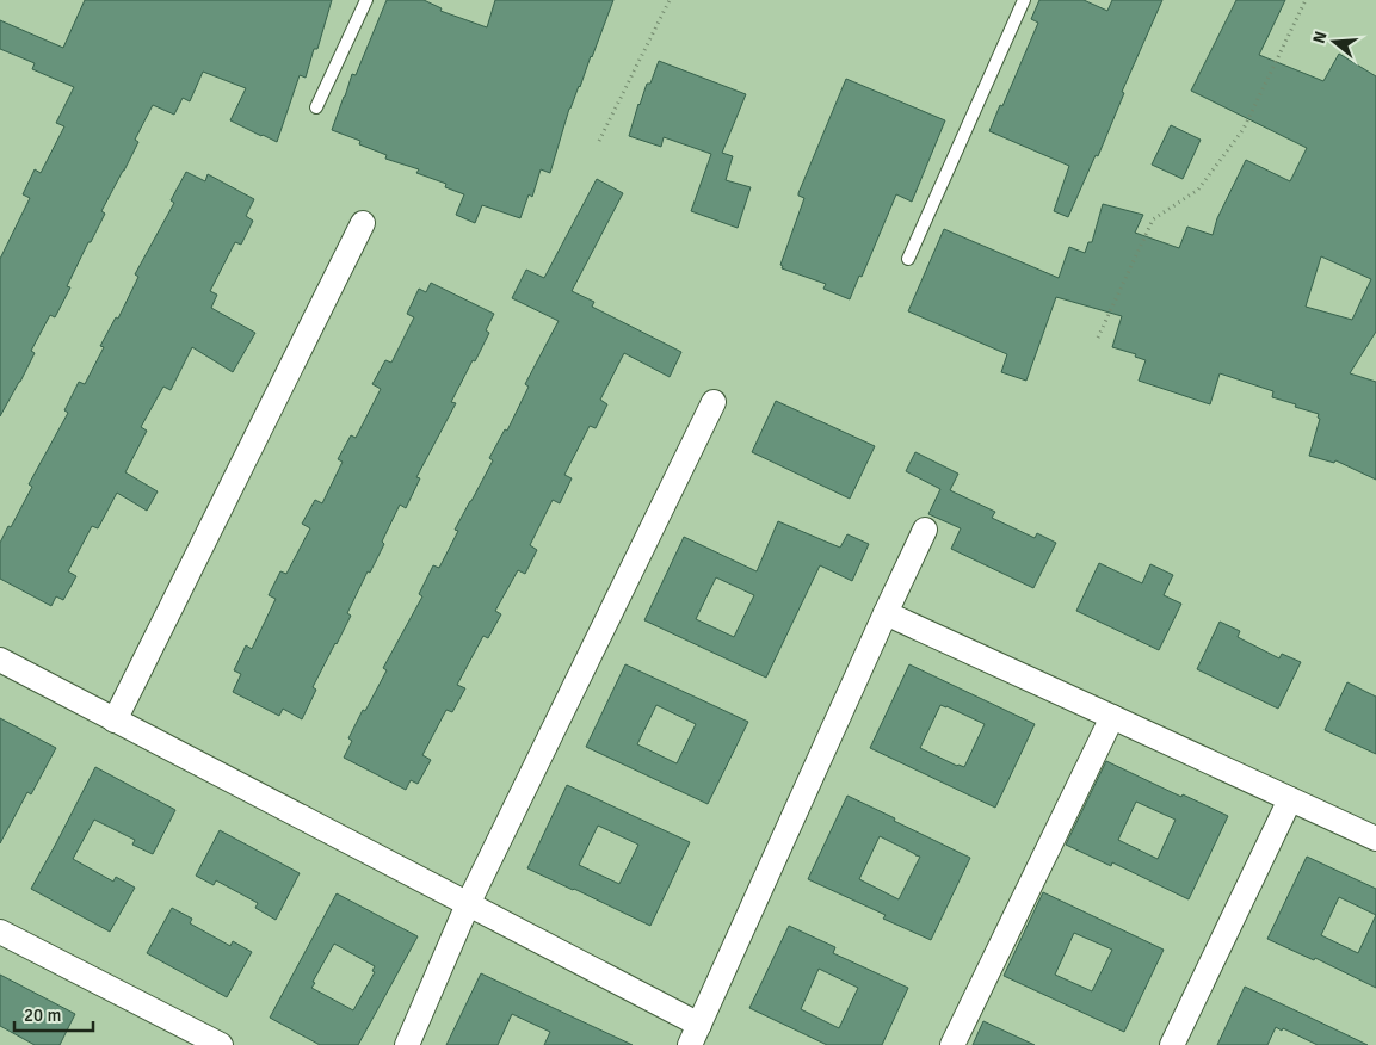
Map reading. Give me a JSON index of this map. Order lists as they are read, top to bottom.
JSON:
{
  "scale_bar": "20 m",
  "north": "left"
}
